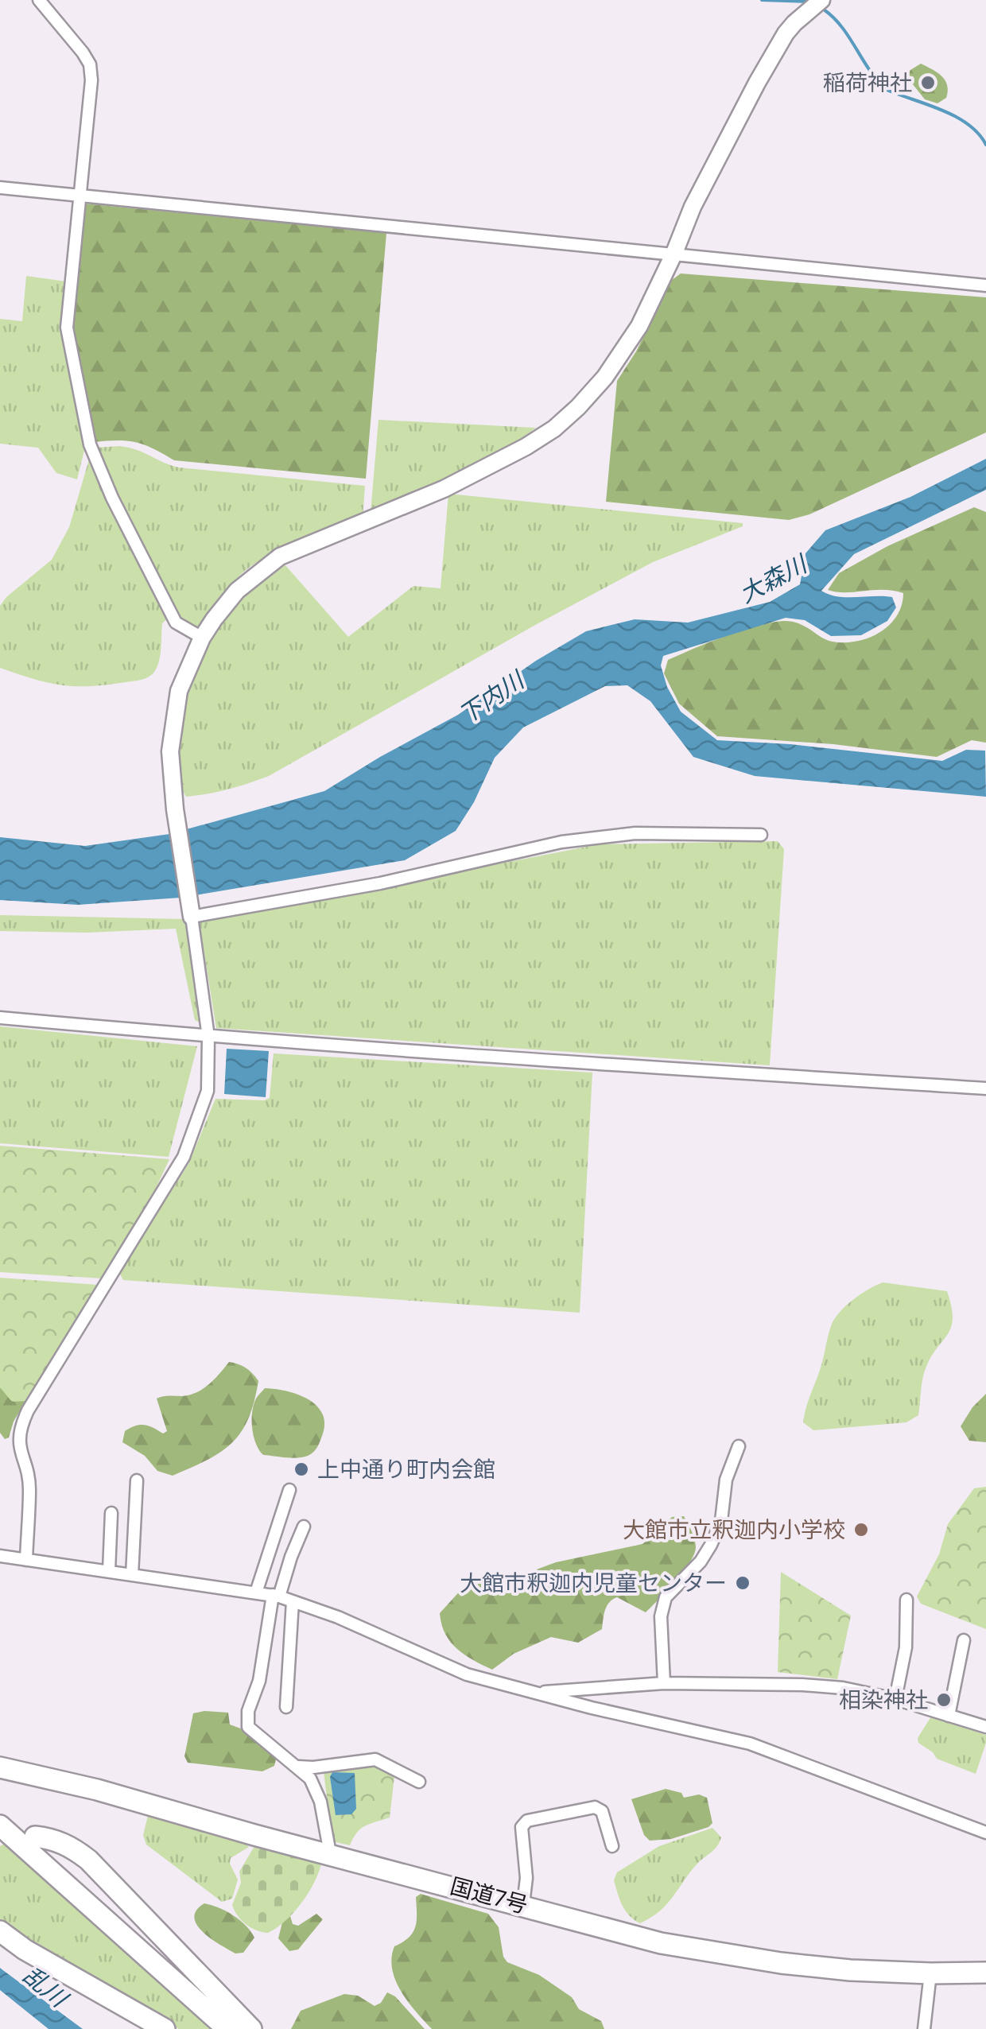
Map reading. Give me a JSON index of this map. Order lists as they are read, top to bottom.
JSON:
{
  "streets": {
    "highway": ["国道7号"]
  },
  "water": ["大森川", "下内川", "乱川"],
  "places": [
    "稲荷神社",
    "上中通り町内会館",
    "大館市立釈迦内小学校",
    "大館市釈迦内児童センター",
    "相染神社"
  ]
}
